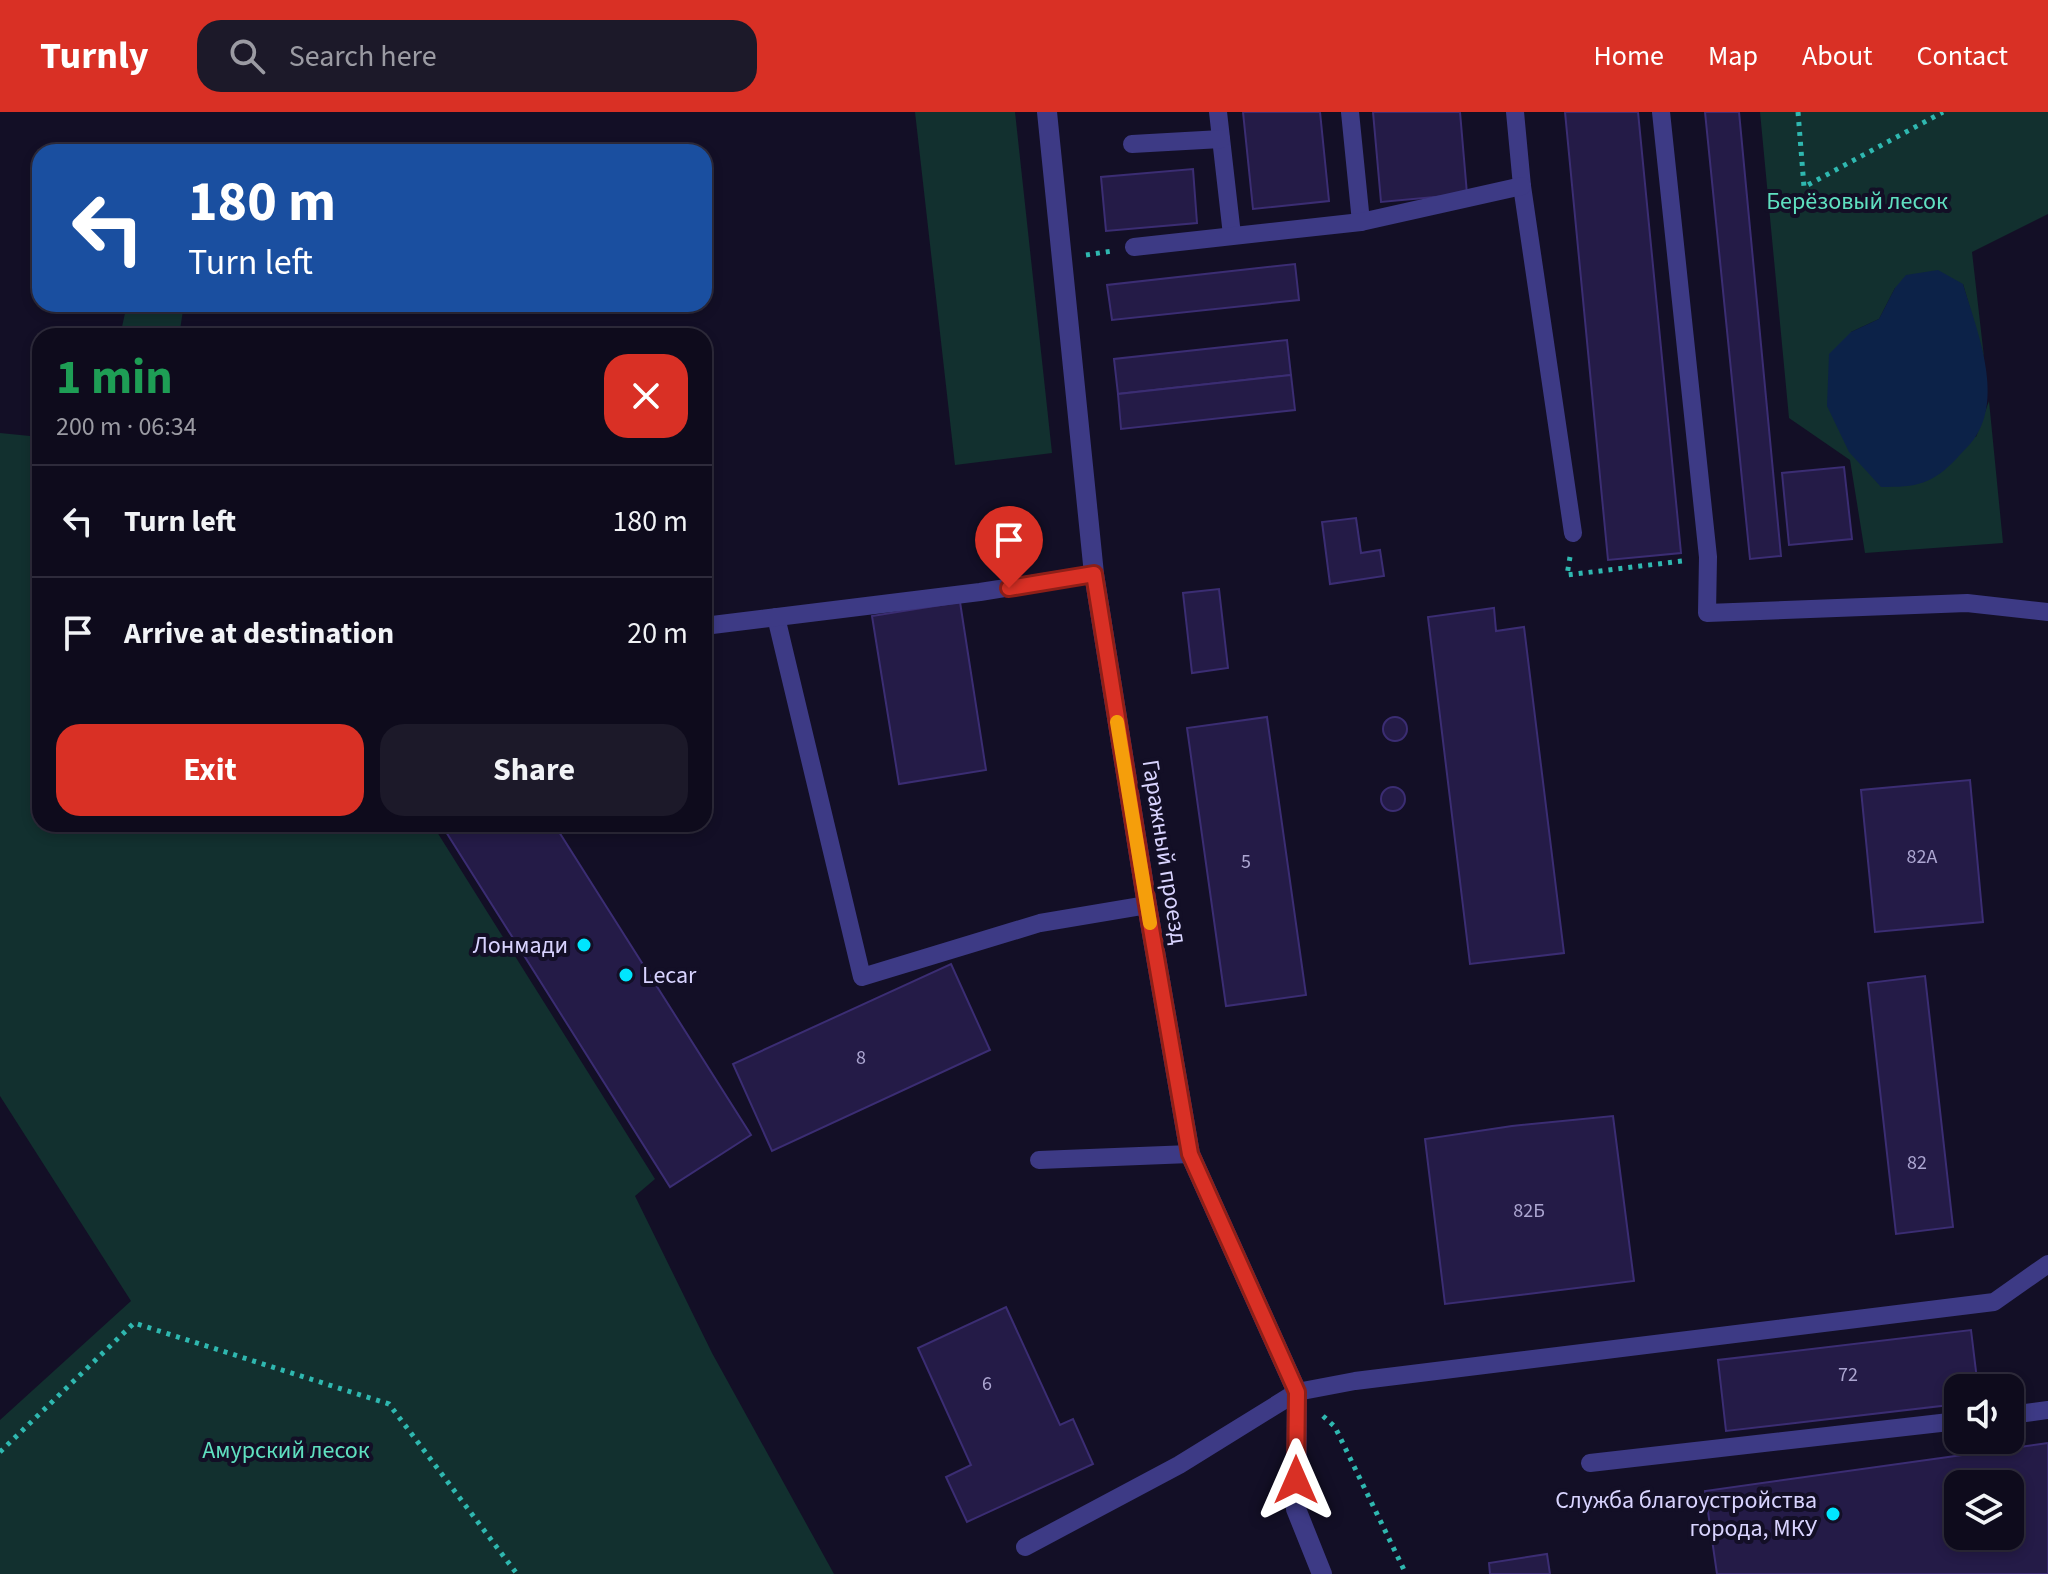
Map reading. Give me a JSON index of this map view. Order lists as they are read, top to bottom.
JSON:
{
  "streets": {
    "street": ["Гаражный проезд"]
  },
  "parks": ["Берёзовый лесок", "Амурский лесок"],
  "places": ["Лонмади", "Lecar", "Служба благоустройства города, МКУ"],
  "house_numbers": [
    "82А",
    "5",
    "8",
    "82",
    "82Б",
    "72",
    "6"
  ],
  "page": {
    "header": "Turnly",
    "search": "Search here",
    "nav": [
      "Home",
      "Map",
      "About",
      "Contact"
    ],
    "turn": ["180 m", "Turn left"],
    "heading": ["1 min", "200 m · 06:34"],
    "list": [
      {
        "name": "Turn left",
        "value": "180 m"
      },
      {
        "name": "Arrive at destination",
        "value": "20 m"
      }
    ],
    "buttons": ["Exit", "Share"]
  }
}
